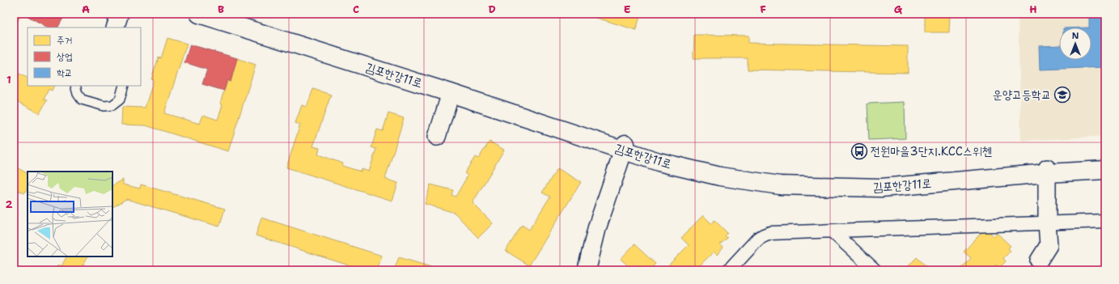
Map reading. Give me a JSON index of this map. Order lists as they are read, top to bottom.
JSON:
{
  "streets": {
    "street": ["김포한강11로"]
  },
  "places": {
    "school or university": ["운양고등학교"],
    "bus stop": ["전원마을3단지.KCC스위첸"]
  },
  "legend": ["주거", "상업", "학교"],
  "north": "top",
  "grid": {
    "columns": [
      "A",
      "B",
      "C",
      "D",
      "E",
      "F",
      "G",
      "H"
    ],
    "rows": ["1", "2"]
  }
}
